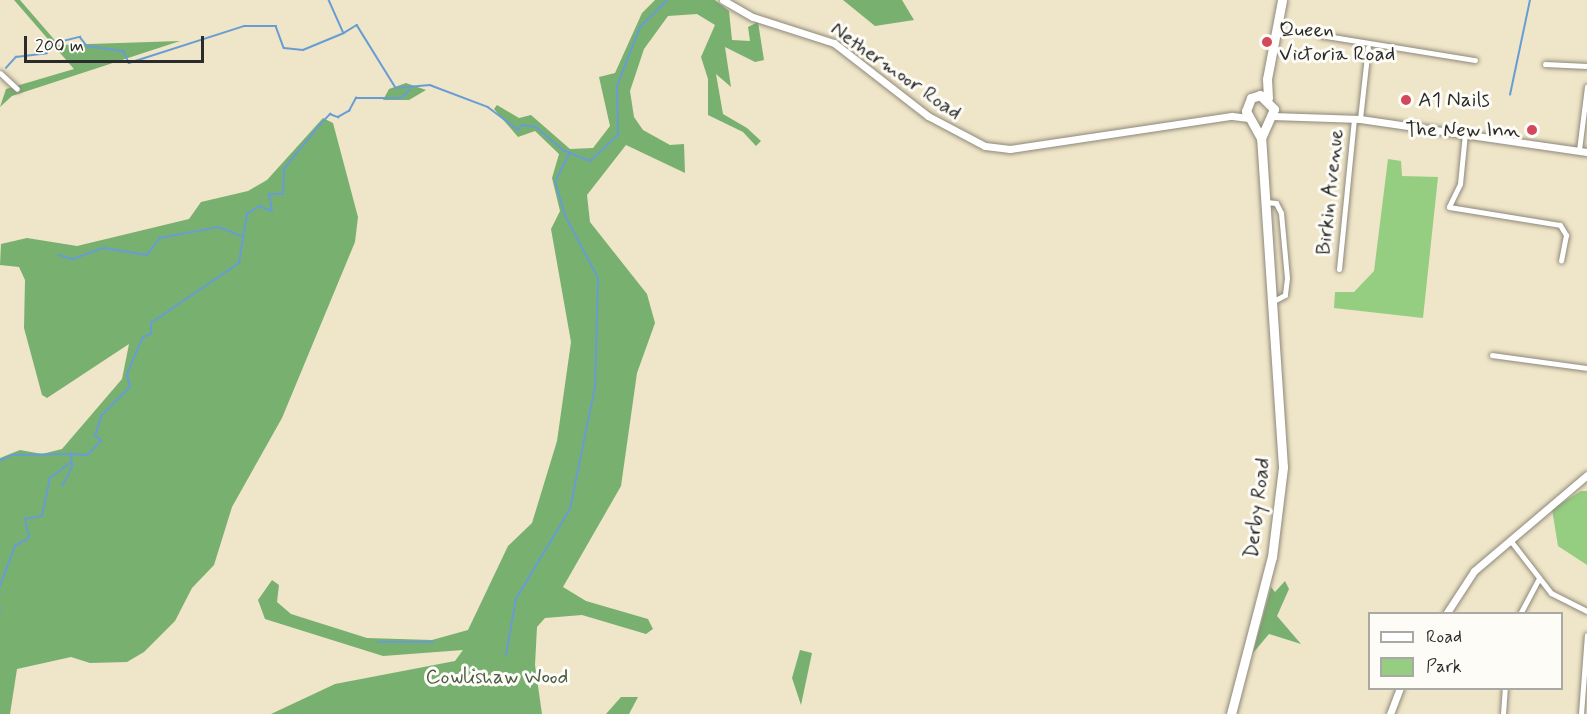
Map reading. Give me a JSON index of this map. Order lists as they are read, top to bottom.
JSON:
{
  "streets": {
    "highway": ["Derby Road"],
    "street": ["Nethermoor Road", "Birkin Avenue"]
  },
  "parks": ["Cowlishaw Wood"],
  "places": ["Queen Victoria Road", "A1 Nails", "The New Inn"],
  "legend": ["Road", "Park"],
  "scale_bar": "200 m"
}
